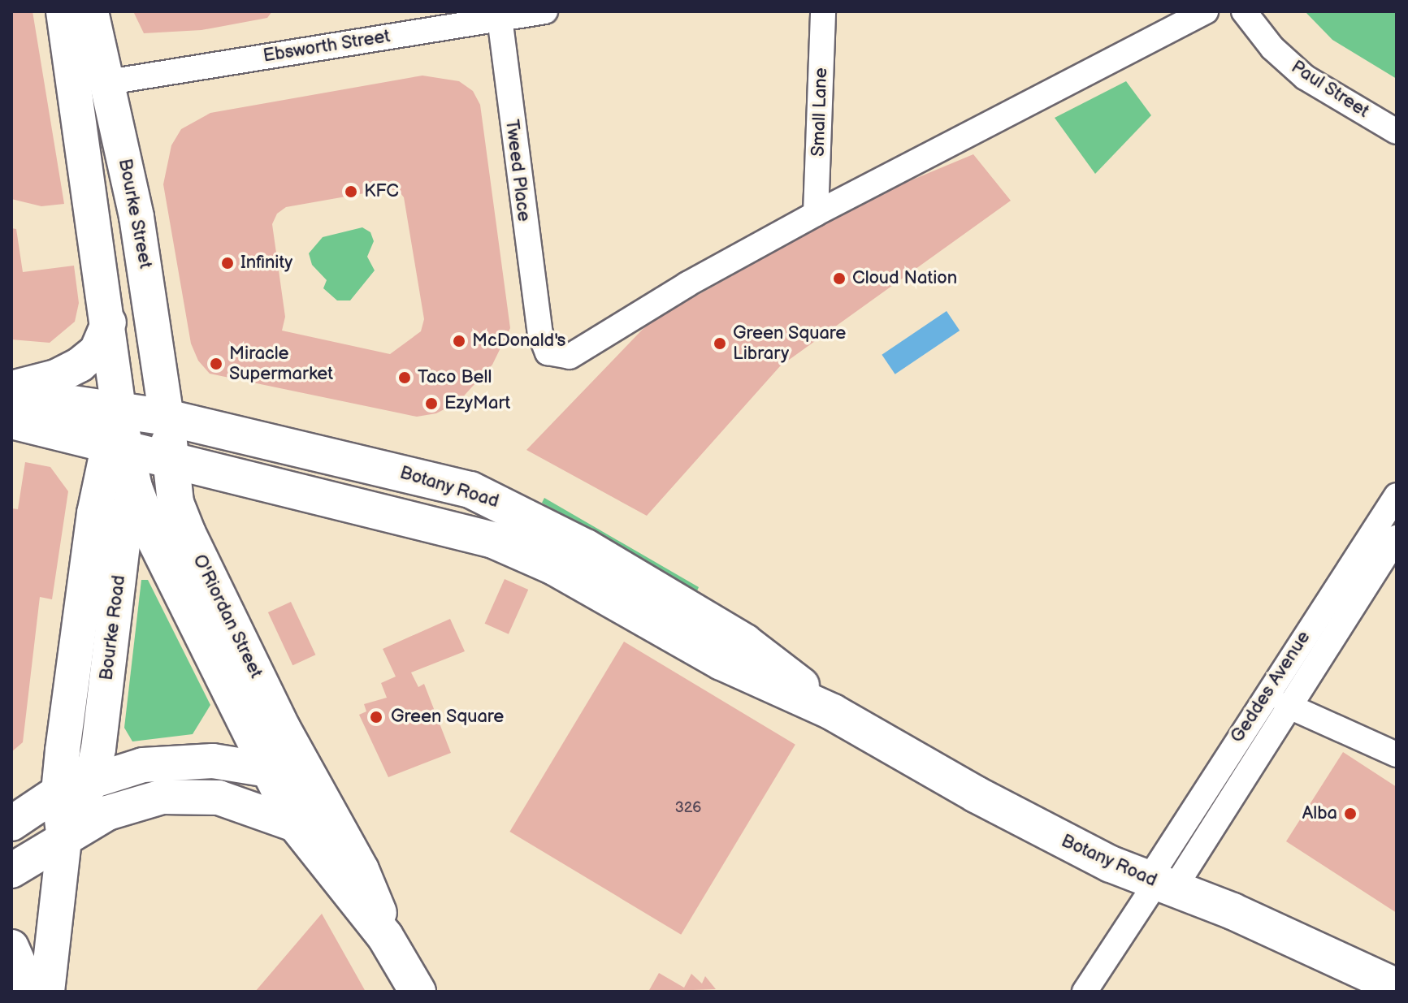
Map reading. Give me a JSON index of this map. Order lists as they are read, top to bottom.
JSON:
{
  "streets": {
    "main road": [
      "Bourke Street",
      "Botany Road",
      "O'Riordan Street",
      "Bourke Road"
    ],
    "street": [
      "Ebsworth Street",
      "Paul Street",
      "Small Lane",
      "Tweed Place",
      "Geddes Avenue"
    ]
  },
  "crossings": [
    ["Ebsworth Street", "Tweed Place"],
    ["Ebsworth Street", "Bourke Street"],
    ["Small Lane", "Tweed Place"],
    ["Bourke Street", "Botany Road"],
    ["Bourke Street", "O'Riordan Street"],
    ["Botany Road", "O'Riordan Street"],
    ["Botany Road", "Bourke Road"],
    ["Botany Road", "Geddes Avenue"],
    ["O'Riordan Street", "Bourke Road"]
  ],
  "places": [
    "KFC",
    "Infinity",
    "Cloud Nation",
    "McDonald's",
    "Green Square Library",
    "Miracle Supermarket",
    "Taco Bell",
    "EzyMart",
    "Green Square",
    "Alba"
  ],
  "house_numbers": ["326"]
}
